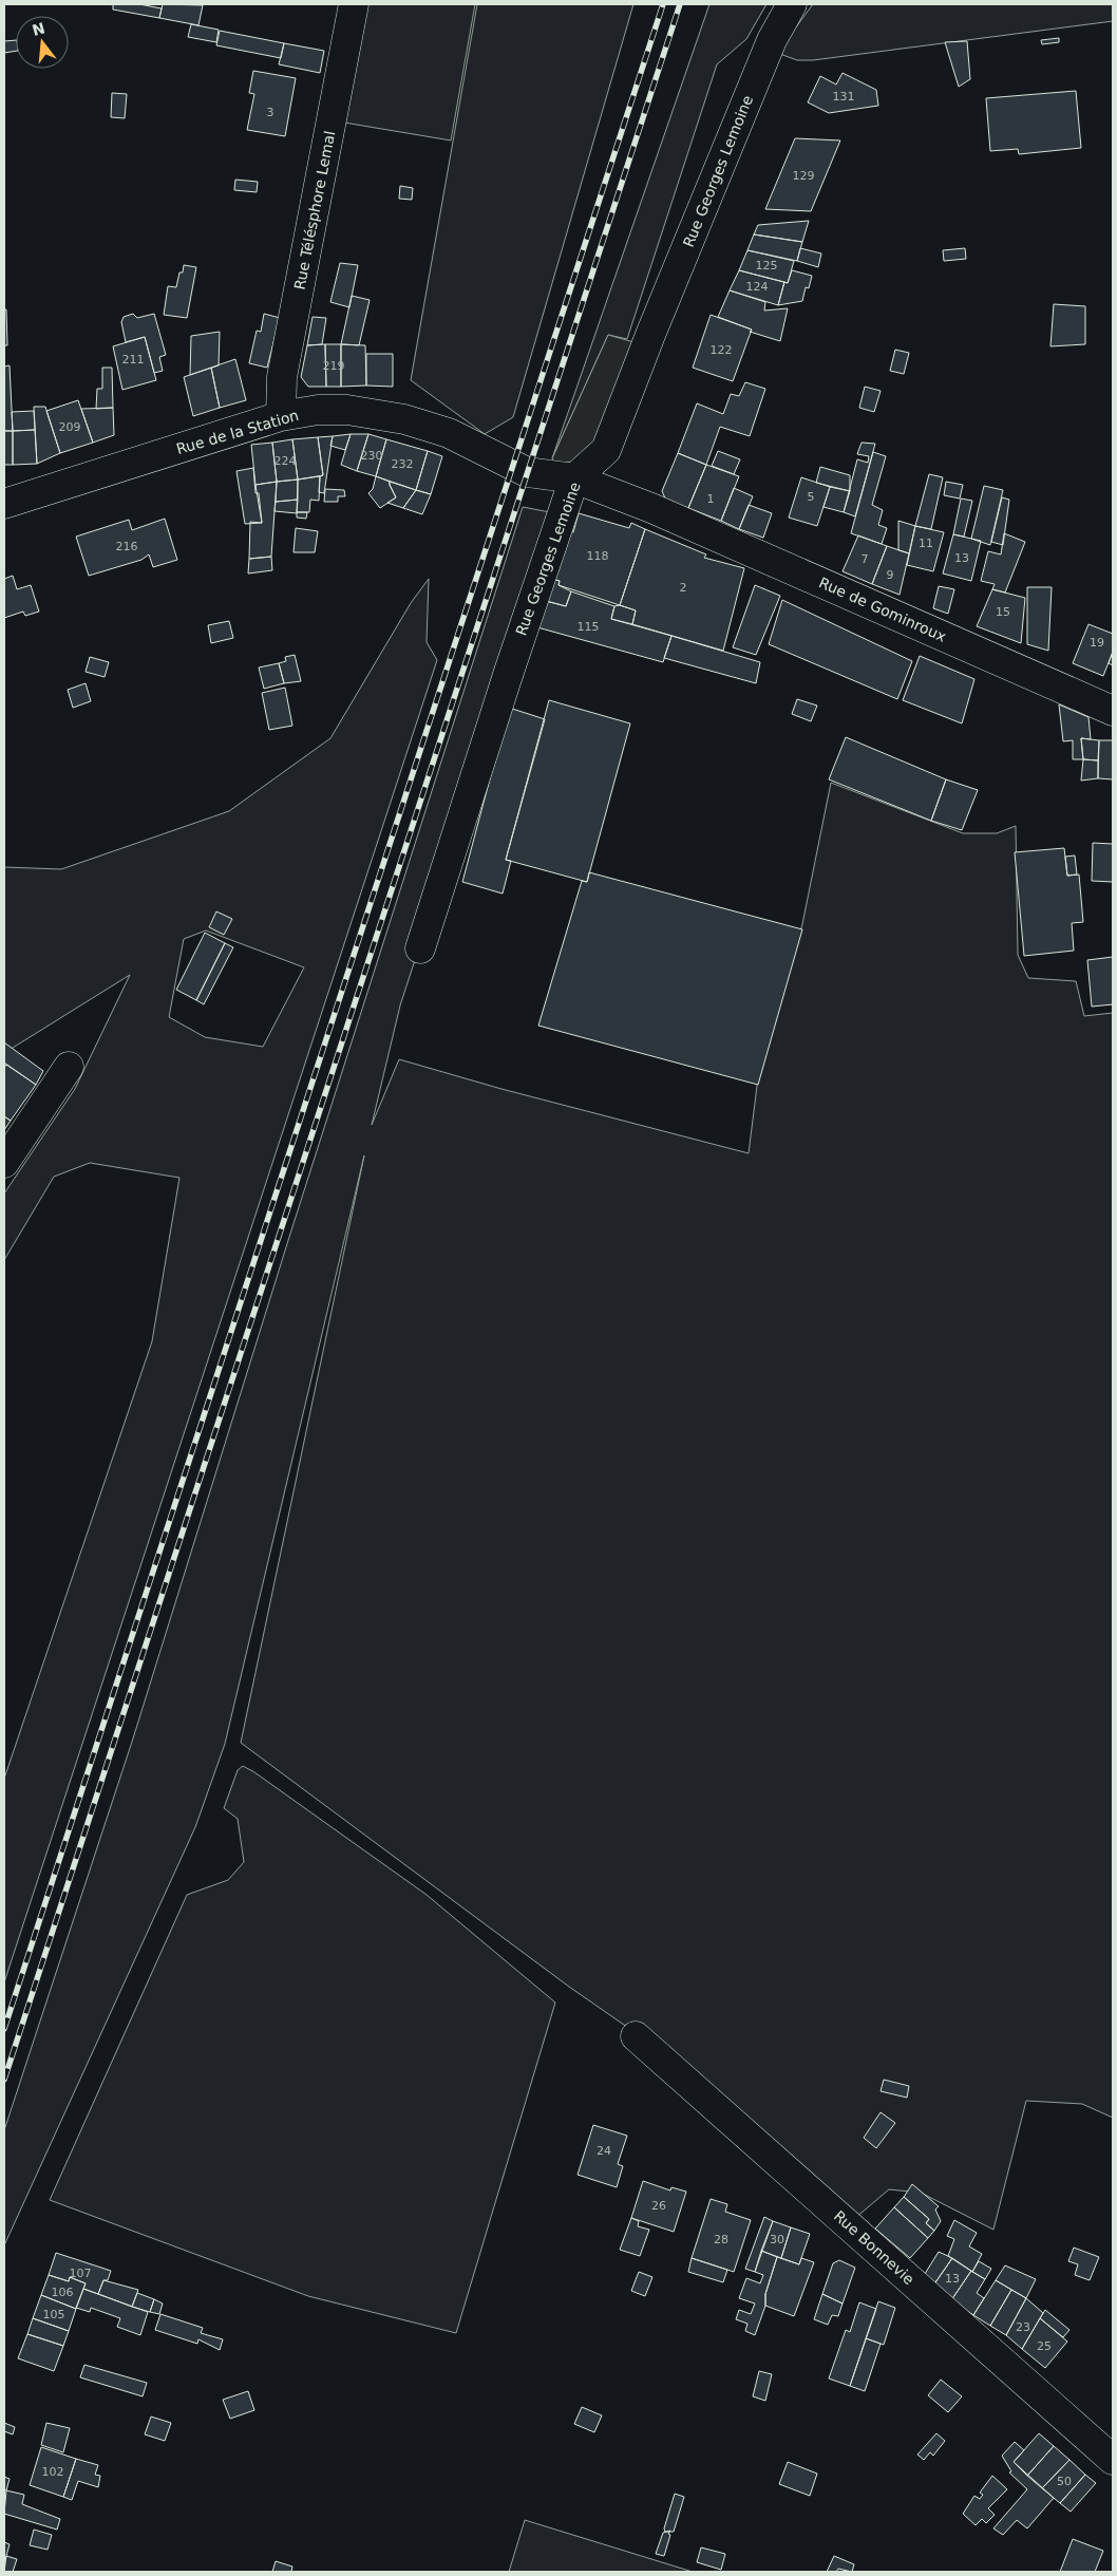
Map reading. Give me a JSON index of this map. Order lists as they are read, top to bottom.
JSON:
{
  "streets": {
    "street": [
      "Rue Georges Lemoine",
      "Rue Télésphore Lemal",
      "Rue de la Station",
      "Rue de Gominroux",
      "Rue Bonnevie"
    ]
  },
  "crossings": [
    ["Rue Georges Lemoine", "Rue de la Station"],
    ["Rue Télésphore Lemal", "Rue de la Station"],
    ["Rue de la Station", "Rue de Gominroux"]
  ],
  "house_numbers": [
    "131",
    "3",
    "129",
    "125",
    "124",
    "122",
    "211",
    "219",
    "209",
    "230",
    "224",
    "232",
    "5",
    "1",
    "11",
    "216",
    "118",
    "13",
    "7",
    "9",
    "2",
    "15",
    "115",
    "19",
    "24",
    "26",
    "28",
    "30",
    "107",
    "13",
    "106",
    "105",
    "23",
    "25",
    "102",
    "50"
  ],
  "north": "top"
}
